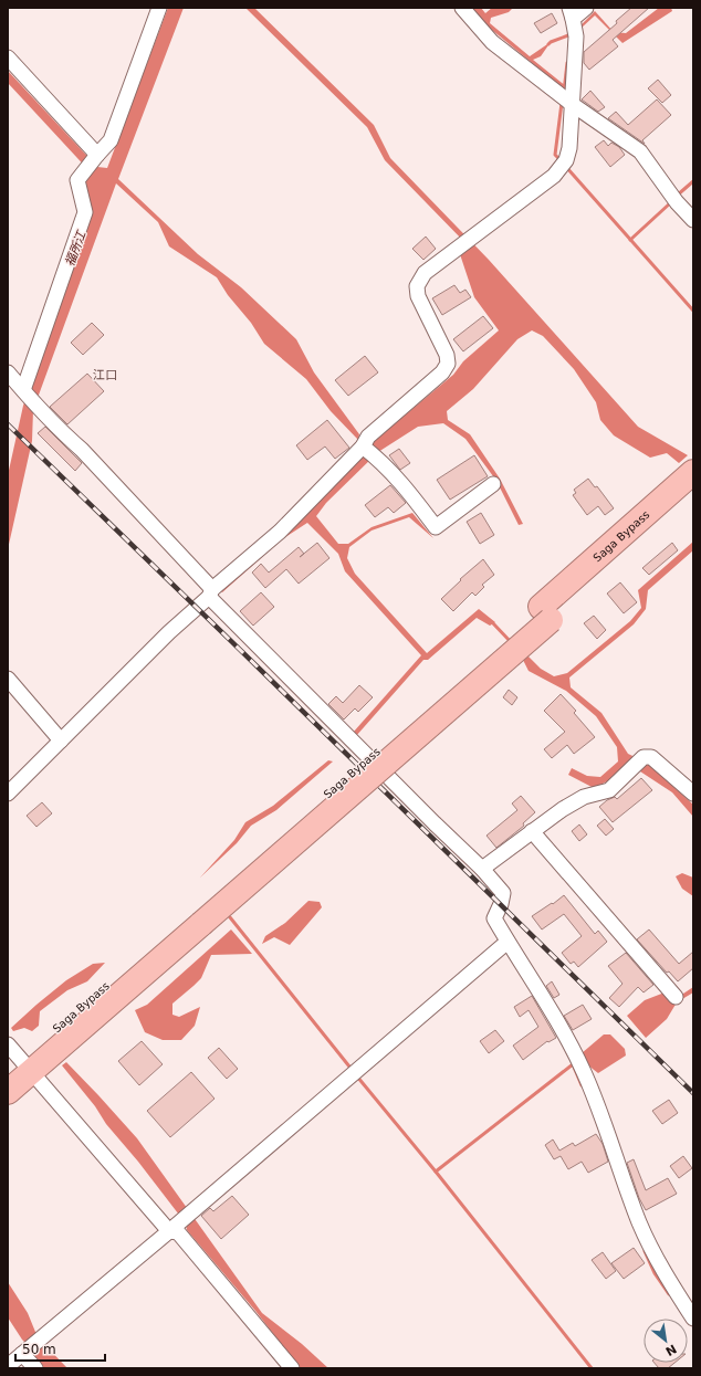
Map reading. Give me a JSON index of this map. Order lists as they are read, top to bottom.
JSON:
{
  "streets": {
    "highway": ["Saga Bypass"]
  },
  "districts": ["江口"],
  "water": ["福所江"],
  "scale_bar": "50 m",
  "north": "bottom right"
}
